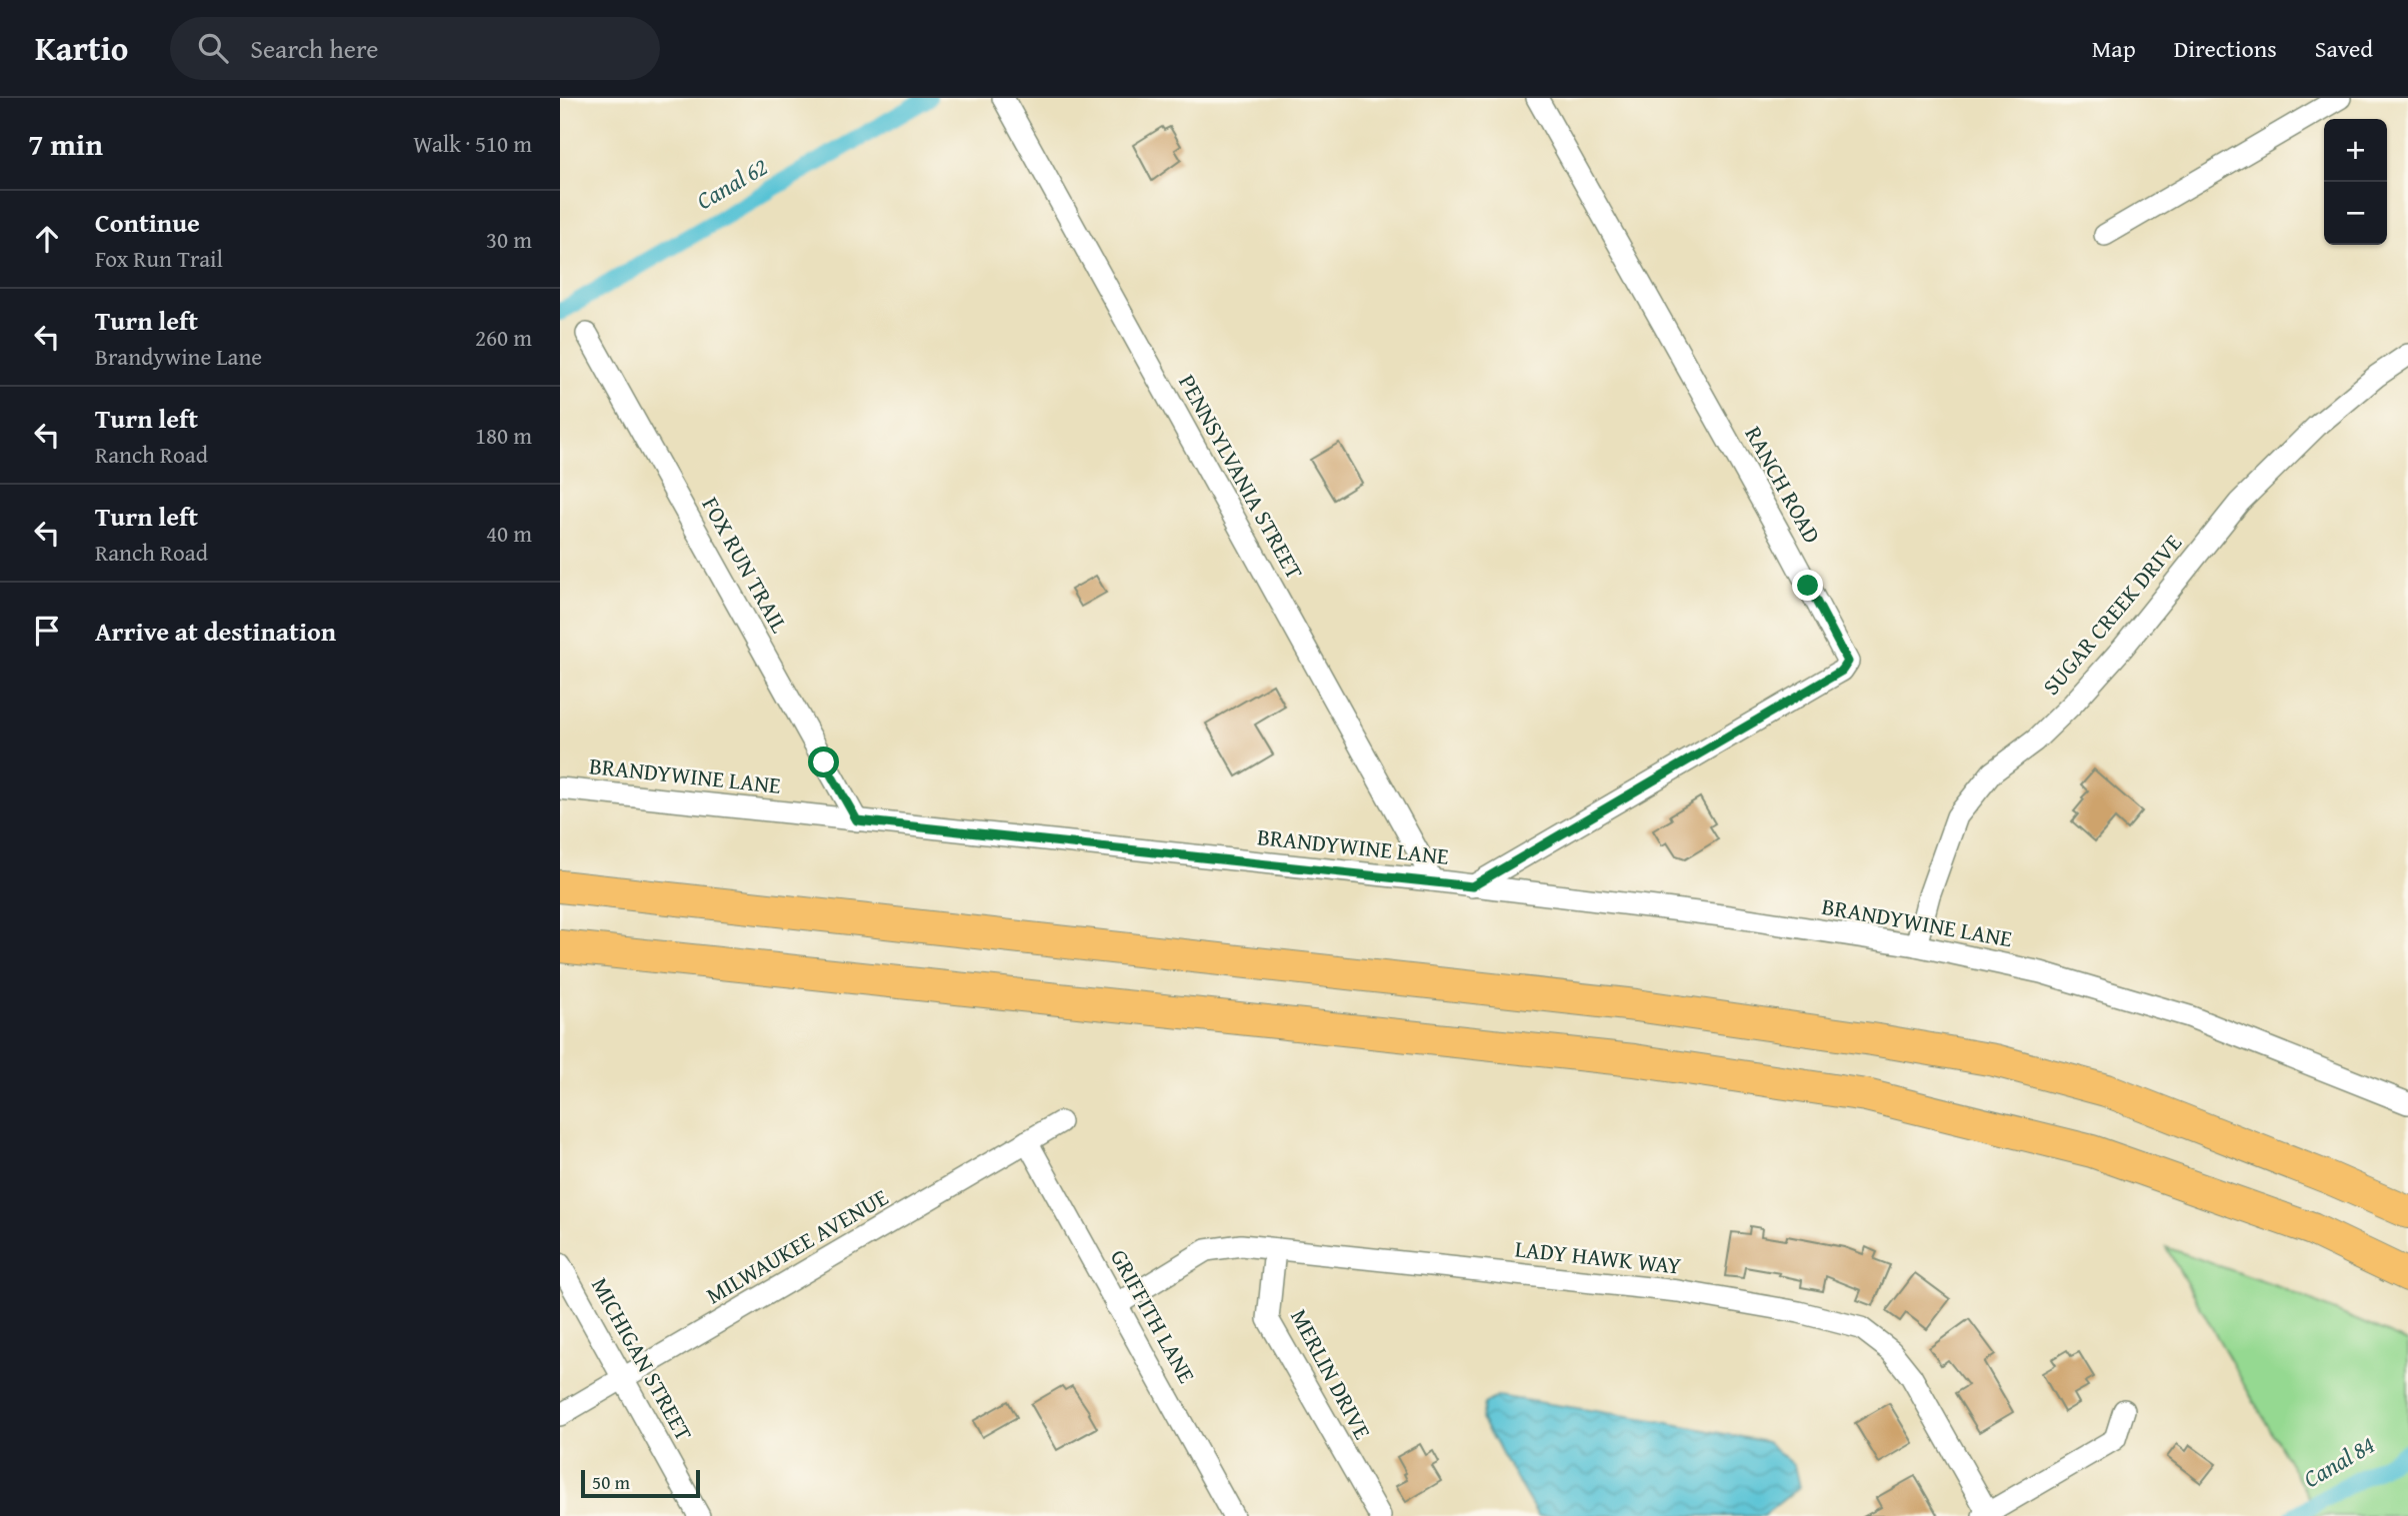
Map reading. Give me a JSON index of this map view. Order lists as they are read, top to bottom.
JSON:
{
  "streets": {
    "street": [
      "PENNSYLVANIA STREET",
      "RANCH ROAD",
      "FOX RUN TRAIL",
      "SUGAR CREEK DRIVE",
      "BRANDYWINE LANE",
      "MILWAUKEE AVENUE",
      "LADY HAWK WAY",
      "GRIFFITH LANE",
      "MICHIGAN STREET",
      "MERLIN DRIVE"
    ]
  },
  "crossings": [
    ["PENNSYLVANIA STREET", "BRANDYWINE LANE"],
    ["RANCH ROAD", "BRANDYWINE LANE"],
    ["FOX RUN TRAIL", "BRANDYWINE LANE"],
    ["SUGAR CREEK DRIVE", "BRANDYWINE LANE"],
    ["MILWAUKEE AVENUE", "GRIFFITH LANE"],
    ["MILWAUKEE AVENUE", "MICHIGAN STREET"],
    ["LADY HAWK WAY", "GRIFFITH LANE"],
    ["LADY HAWK WAY", "MERLIN DRIVE"]
  ],
  "water": ["Canal 62", "Canal 84"],
  "scale_bar": "50 m",
  "page": {
    "header": "Kartio",
    "search": "Search here",
    "nav": ["Map", "Directions", "Saved"],
    "heading": ["7 min", "Walk · 510 m"],
    "map_buttons": ["+", "−"],
    "list": [
      ["Continue", "Fox Run Trail", "30 m"],
      ["Turn left", "Brandywine Lane", "260 m"],
      ["Turn left", "Ranch Road", "180 m"],
      ["Turn left", "Ranch Road", "40 m"],
      "Arrive at destination"
    ],
    "scale": "50 m"
  }
}
